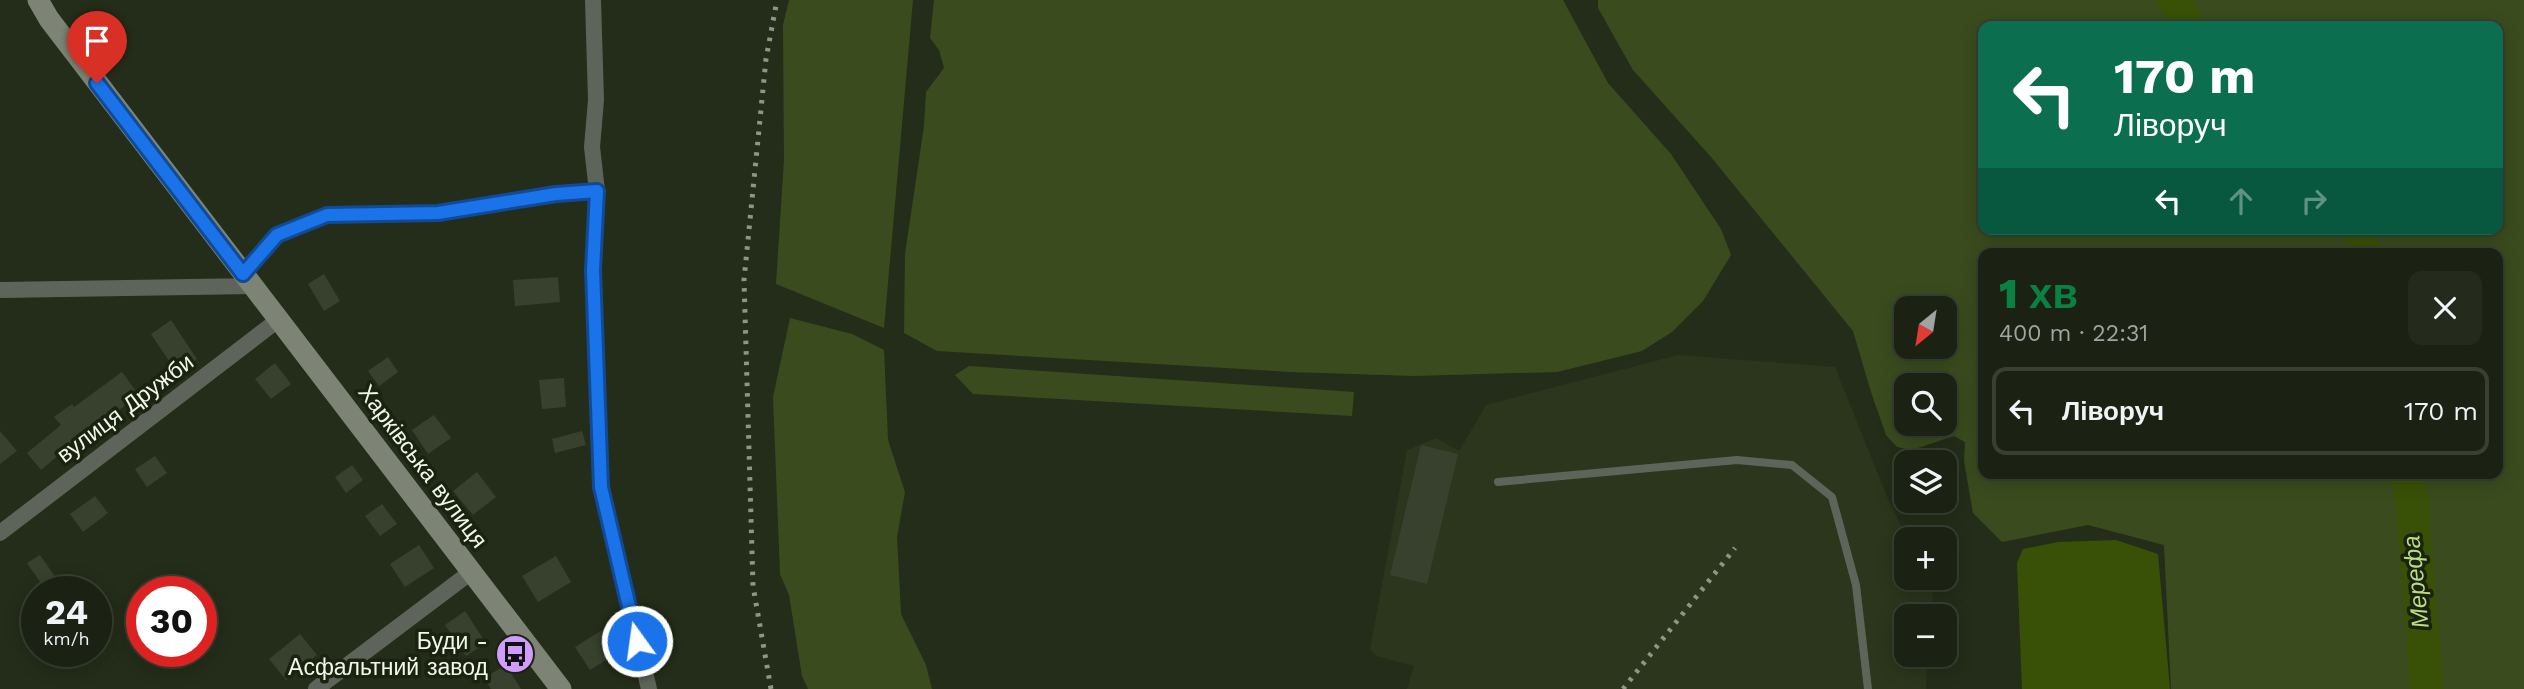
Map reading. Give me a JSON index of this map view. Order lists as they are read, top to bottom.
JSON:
{
  "streets": {
    "street": ["вулиця Дружби", "Харківська вулиця"]
  },
  "crossings": [
    ["вулиця Дружби", "Харківська вулиця"]
  ],
  "water": ["Мерефа"],
  "places": {
    "bus stop": ["Буди - Асфальтний завод"]
  },
  "north": "bottom left",
  "page": {
    "turn": ["170 m", "Ліворуч"],
    "heading": ["1 хв", "400 m · 22:31"],
    "map_buttons": ["+", "−"],
    "list": [
      {
        "name": "Ліворуч",
        "value": "170 m"
      }
    ],
    "speed": "24 km/h",
    "limit": "30"
  }
}
